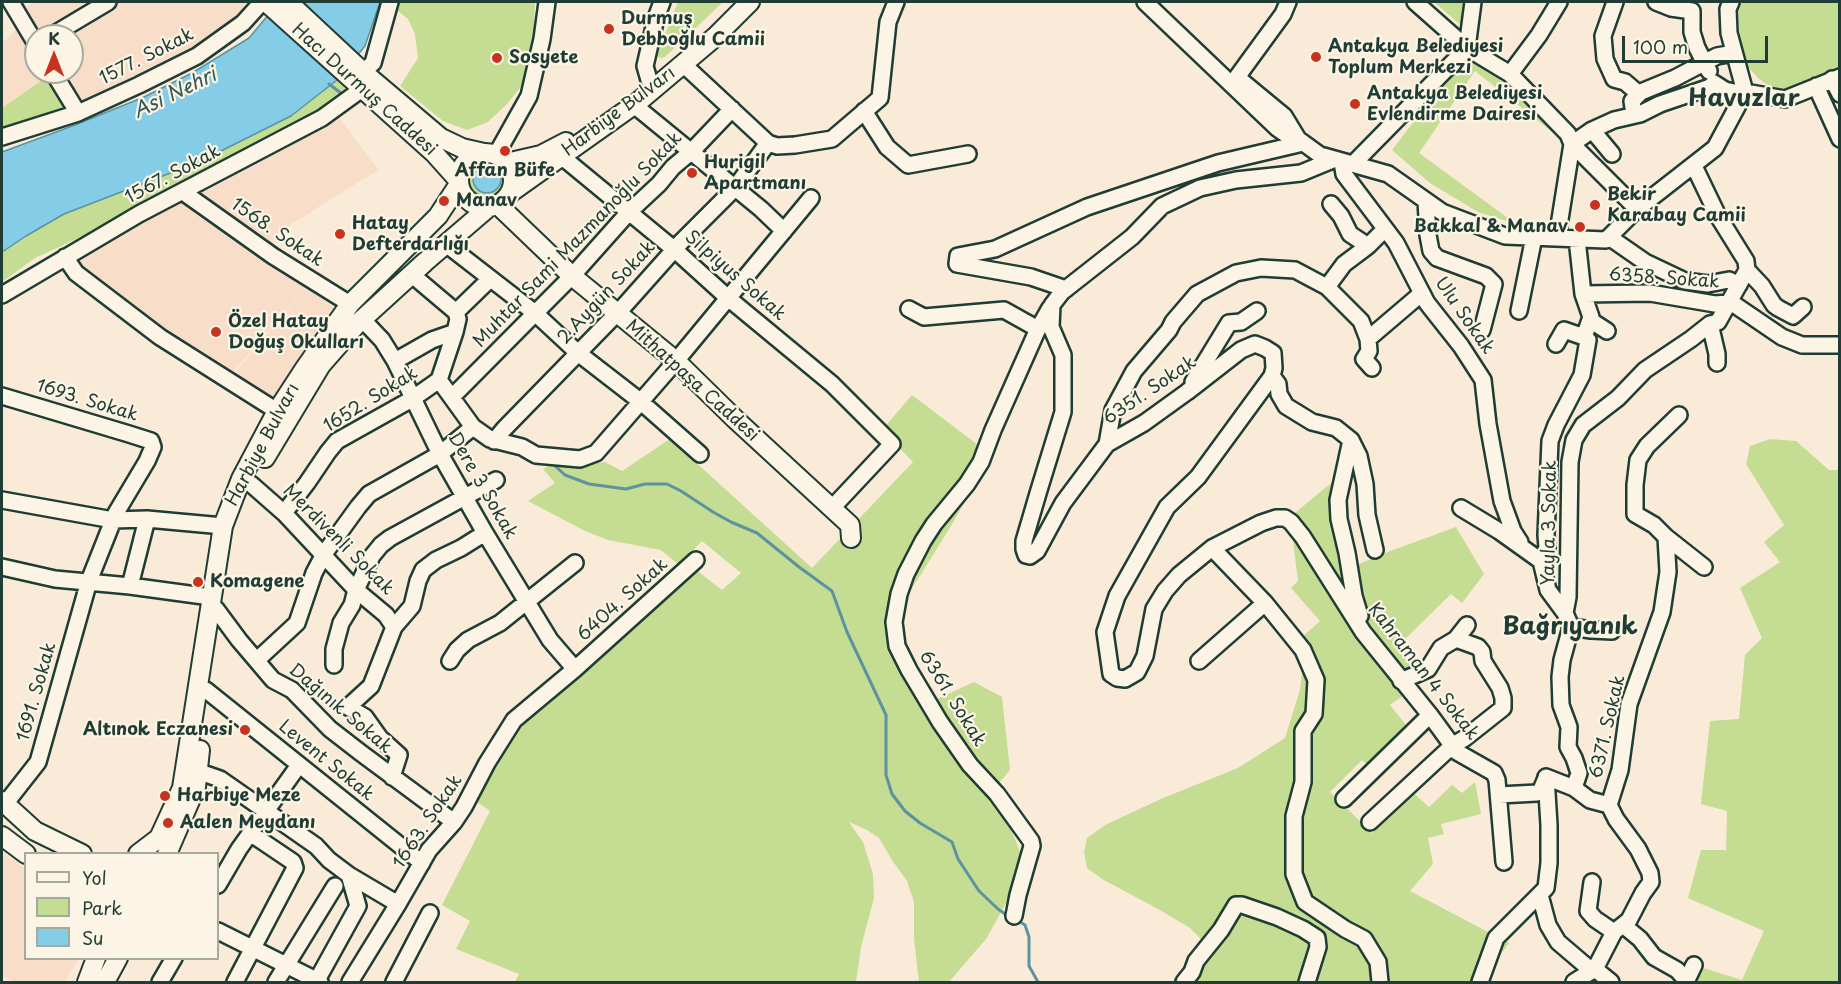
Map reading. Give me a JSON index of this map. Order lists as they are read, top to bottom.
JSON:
{
  "streets": {
    "main road": ["Hacı Durmuş Caddesi", "Harbiye Bulvarı", "Mithatpaşa Caddesi"],
    "street": [
      "1577. Sokak",
      "1567. Sokak",
      "1568. Sokak",
      "Muhtar Sami Mazmanoğlu Sokak",
      "Silpiyus Sokak",
      "6358. Sokak",
      "2.Aygün Sokak",
      "Ulu Sokak",
      "6351. Sokak",
      "1652. Sokak",
      "1693. Sokak",
      "Dere 3 Sokak",
      "Yayla 3 Sokak",
      "Merdivenli Sokak",
      "6404. Sokak",
      "Kahraman 4 Sokak",
      "1691. Sokak",
      "6361. Sokak",
      "Dağınık Sokak",
      "6371. Sokak",
      "Levent Sokak",
      "1663. Sokak"
    ]
  },
  "crossings": [
    ["1577. Sokak", "Hacı Durmuş Caddesi"],
    ["Hacı Durmuş Caddesi", "Harbiye Bulvarı"],
    ["Hacı Durmuş Caddesi", "1567. Sokak"],
    ["Hacı Durmuş Caddesi", "Mithatpaşa Caddesi"],
    ["Harbiye Bulvarı", "1568. Sokak"],
    ["Harbiye Bulvarı", "Silpiyus Sokak"],
    ["Harbiye Bulvarı", "Mithatpaşa Caddesi"],
    ["Harbiye Bulvarı", "Dere 3 Sokak"],
    ["Harbiye Bulvarı", "Merdivenli Sokak"],
    ["Harbiye Bulvarı", "Dağınık Sokak"],
    ["Harbiye Bulvarı", "Levent Sokak"],
    ["1567. Sokak", "1568. Sokak"],
    ["Muhtar Sami Mazmanoğlu Sokak", "Silpiyus Sokak"],
    ["Muhtar Sami Mazmanoğlu Sokak", "Mithatpaşa Caddesi"],
    ["Silpiyus Sokak", "2.Aygün Sokak"],
    ["Silpiyus Sokak", "Mithatpaşa Caddesi"],
    ["6358. Sokak", "Yayla 3 Sokak"],
    ["2.Aygün Sokak", "Mithatpaşa Caddesi"],
    ["6351. Sokak", "6361. Sokak"],
    ["1652. Sokak", "Dere 3 Sokak"],
    ["1652. Sokak", "Merdivenli Sokak"],
    ["1693. Sokak", "1691. Sokak"],
    ["Dere 3 Sokak", "6404. Sokak"],
    ["Dere 3 Sokak", "1663. Sokak"],
    ["6404. Sokak", "1663. Sokak"],
    ["Dağınık Sokak", "1663. Sokak"],
    ["Levent Sokak", "1663. Sokak"]
  ],
  "districts": ["Havuzlar", "Bağrıyanık"],
  "water": ["Asi Nehri"],
  "places": [
    "Durmuş Debboğlu Camii",
    "Antakya Belediyesi Toplum Merkezi",
    "Sosyete",
    "Antakya Belediyesi Evlendirme Dairesi",
    "Affan Büfe",
    "Hurigil Apartmanı",
    "Manav",
    "Bekir Karabay Camii",
    "Bakkal & Manav",
    "Hatay Defterdarlığı",
    "Özel Hatay Doğuş Okulları",
    "Komagene",
    "Altınok Eczanesi",
    "Harbiye Meze",
    "Aalen Meydanı"
  ],
  "legend": ["Yol", "Park", "Su"],
  "scale_bar": "100 m",
  "north": "top"
}
